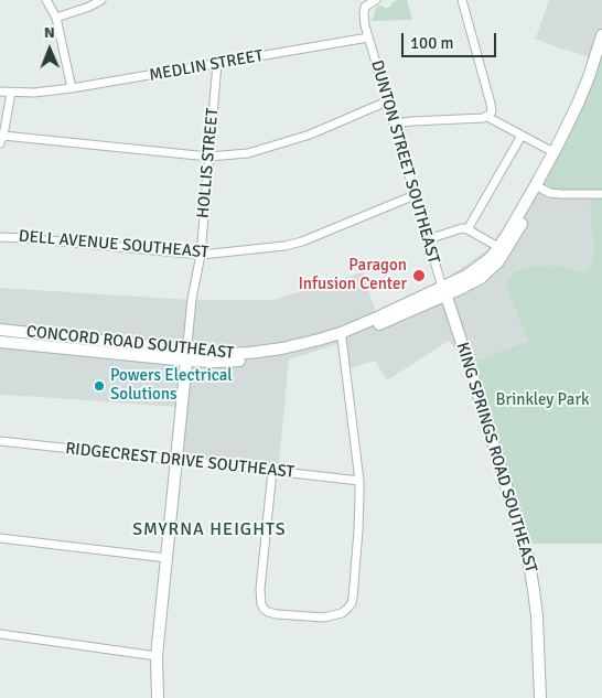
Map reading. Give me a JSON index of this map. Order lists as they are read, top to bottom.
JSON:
{
  "streets": {
    "main road": ["CONCORD ROAD SOUTHEAST", "KING SPRINGS ROAD SOUTHEAST"],
    "street": [
      "MEDLIN STREET",
      "DUNTON STREET SOUTHEAST",
      "HOLLIS STREET",
      "DELL AVENUE SOUTHEAST",
      "RIDGECREST DRIVE SOUTHEAST"
    ]
  },
  "crossings": [
    ["MEDLIN STREET", "DUNTON STREET SOUTHEAST"],
    ["MEDLIN STREET", "HOLLIS STREET"],
    ["DUNTON STREET SOUTHEAST", "DELL AVENUE SOUTHEAST"],
    ["DUNTON STREET SOUTHEAST", "CONCORD ROAD SOUTHEAST"],
    ["DUNTON STREET SOUTHEAST", "KING SPRINGS ROAD SOUTHEAST"],
    ["HOLLIS STREET", "DELL AVENUE SOUTHEAST"],
    ["HOLLIS STREET", "CONCORD ROAD SOUTHEAST"],
    ["CONCORD ROAD SOUTHEAST", "KING SPRINGS ROAD SOUTHEAST"]
  ],
  "districts": ["SMYRNA HEIGHTS"],
  "parks": ["Brinkley Park"],
  "places": ["Paragon Infusion Center", "Powers Electrical Solutions"],
  "scale_bar": "100 m",
  "north": "top"
}
